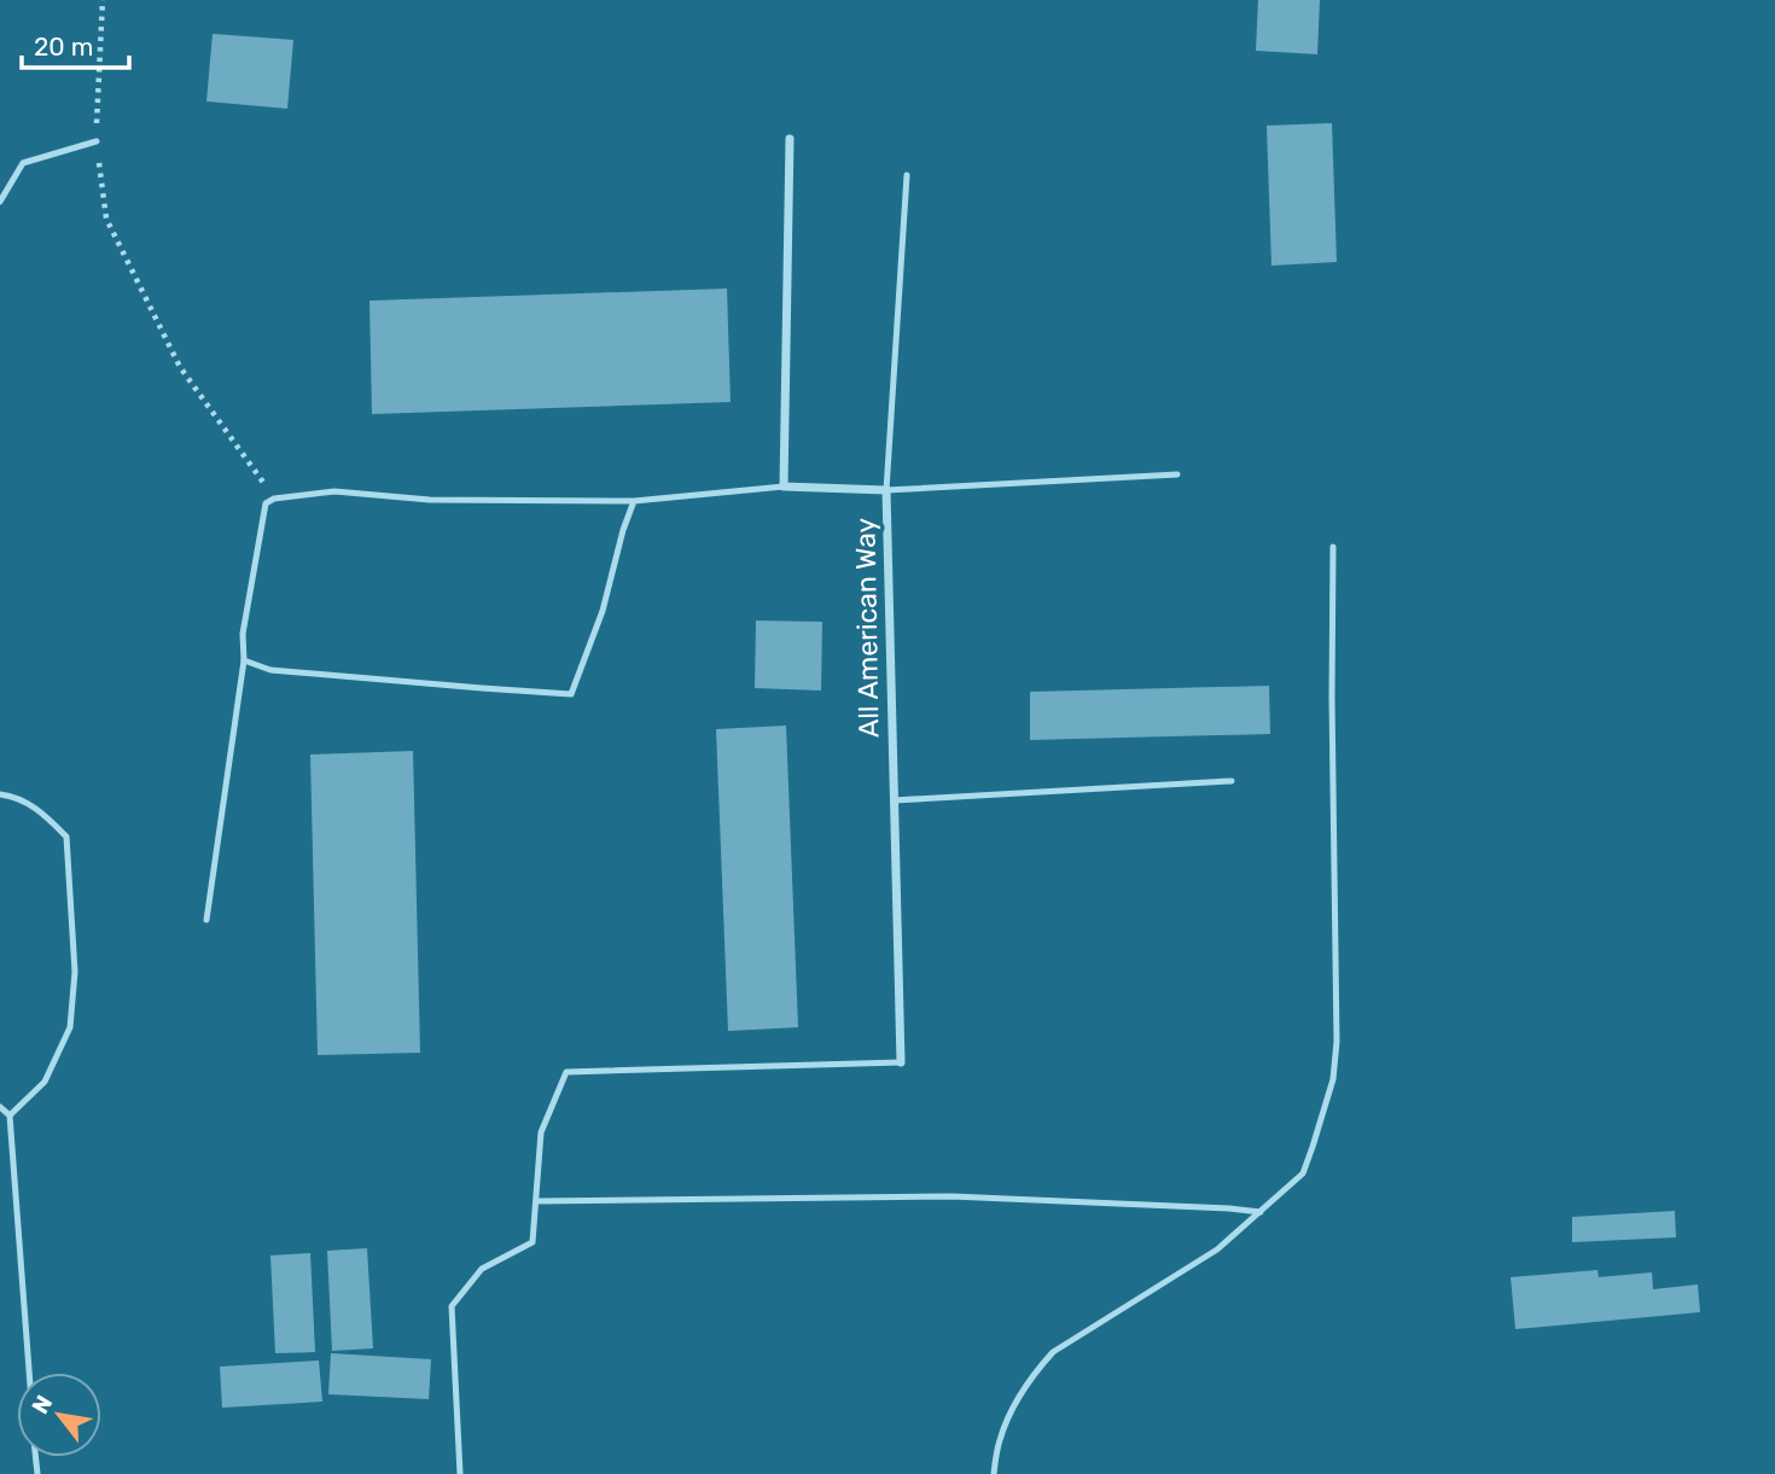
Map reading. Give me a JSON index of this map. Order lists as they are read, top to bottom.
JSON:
{
  "streets": {
    "street": ["All American Way"]
  },
  "scale_bar": "20 m",
  "north": "top left"
}
